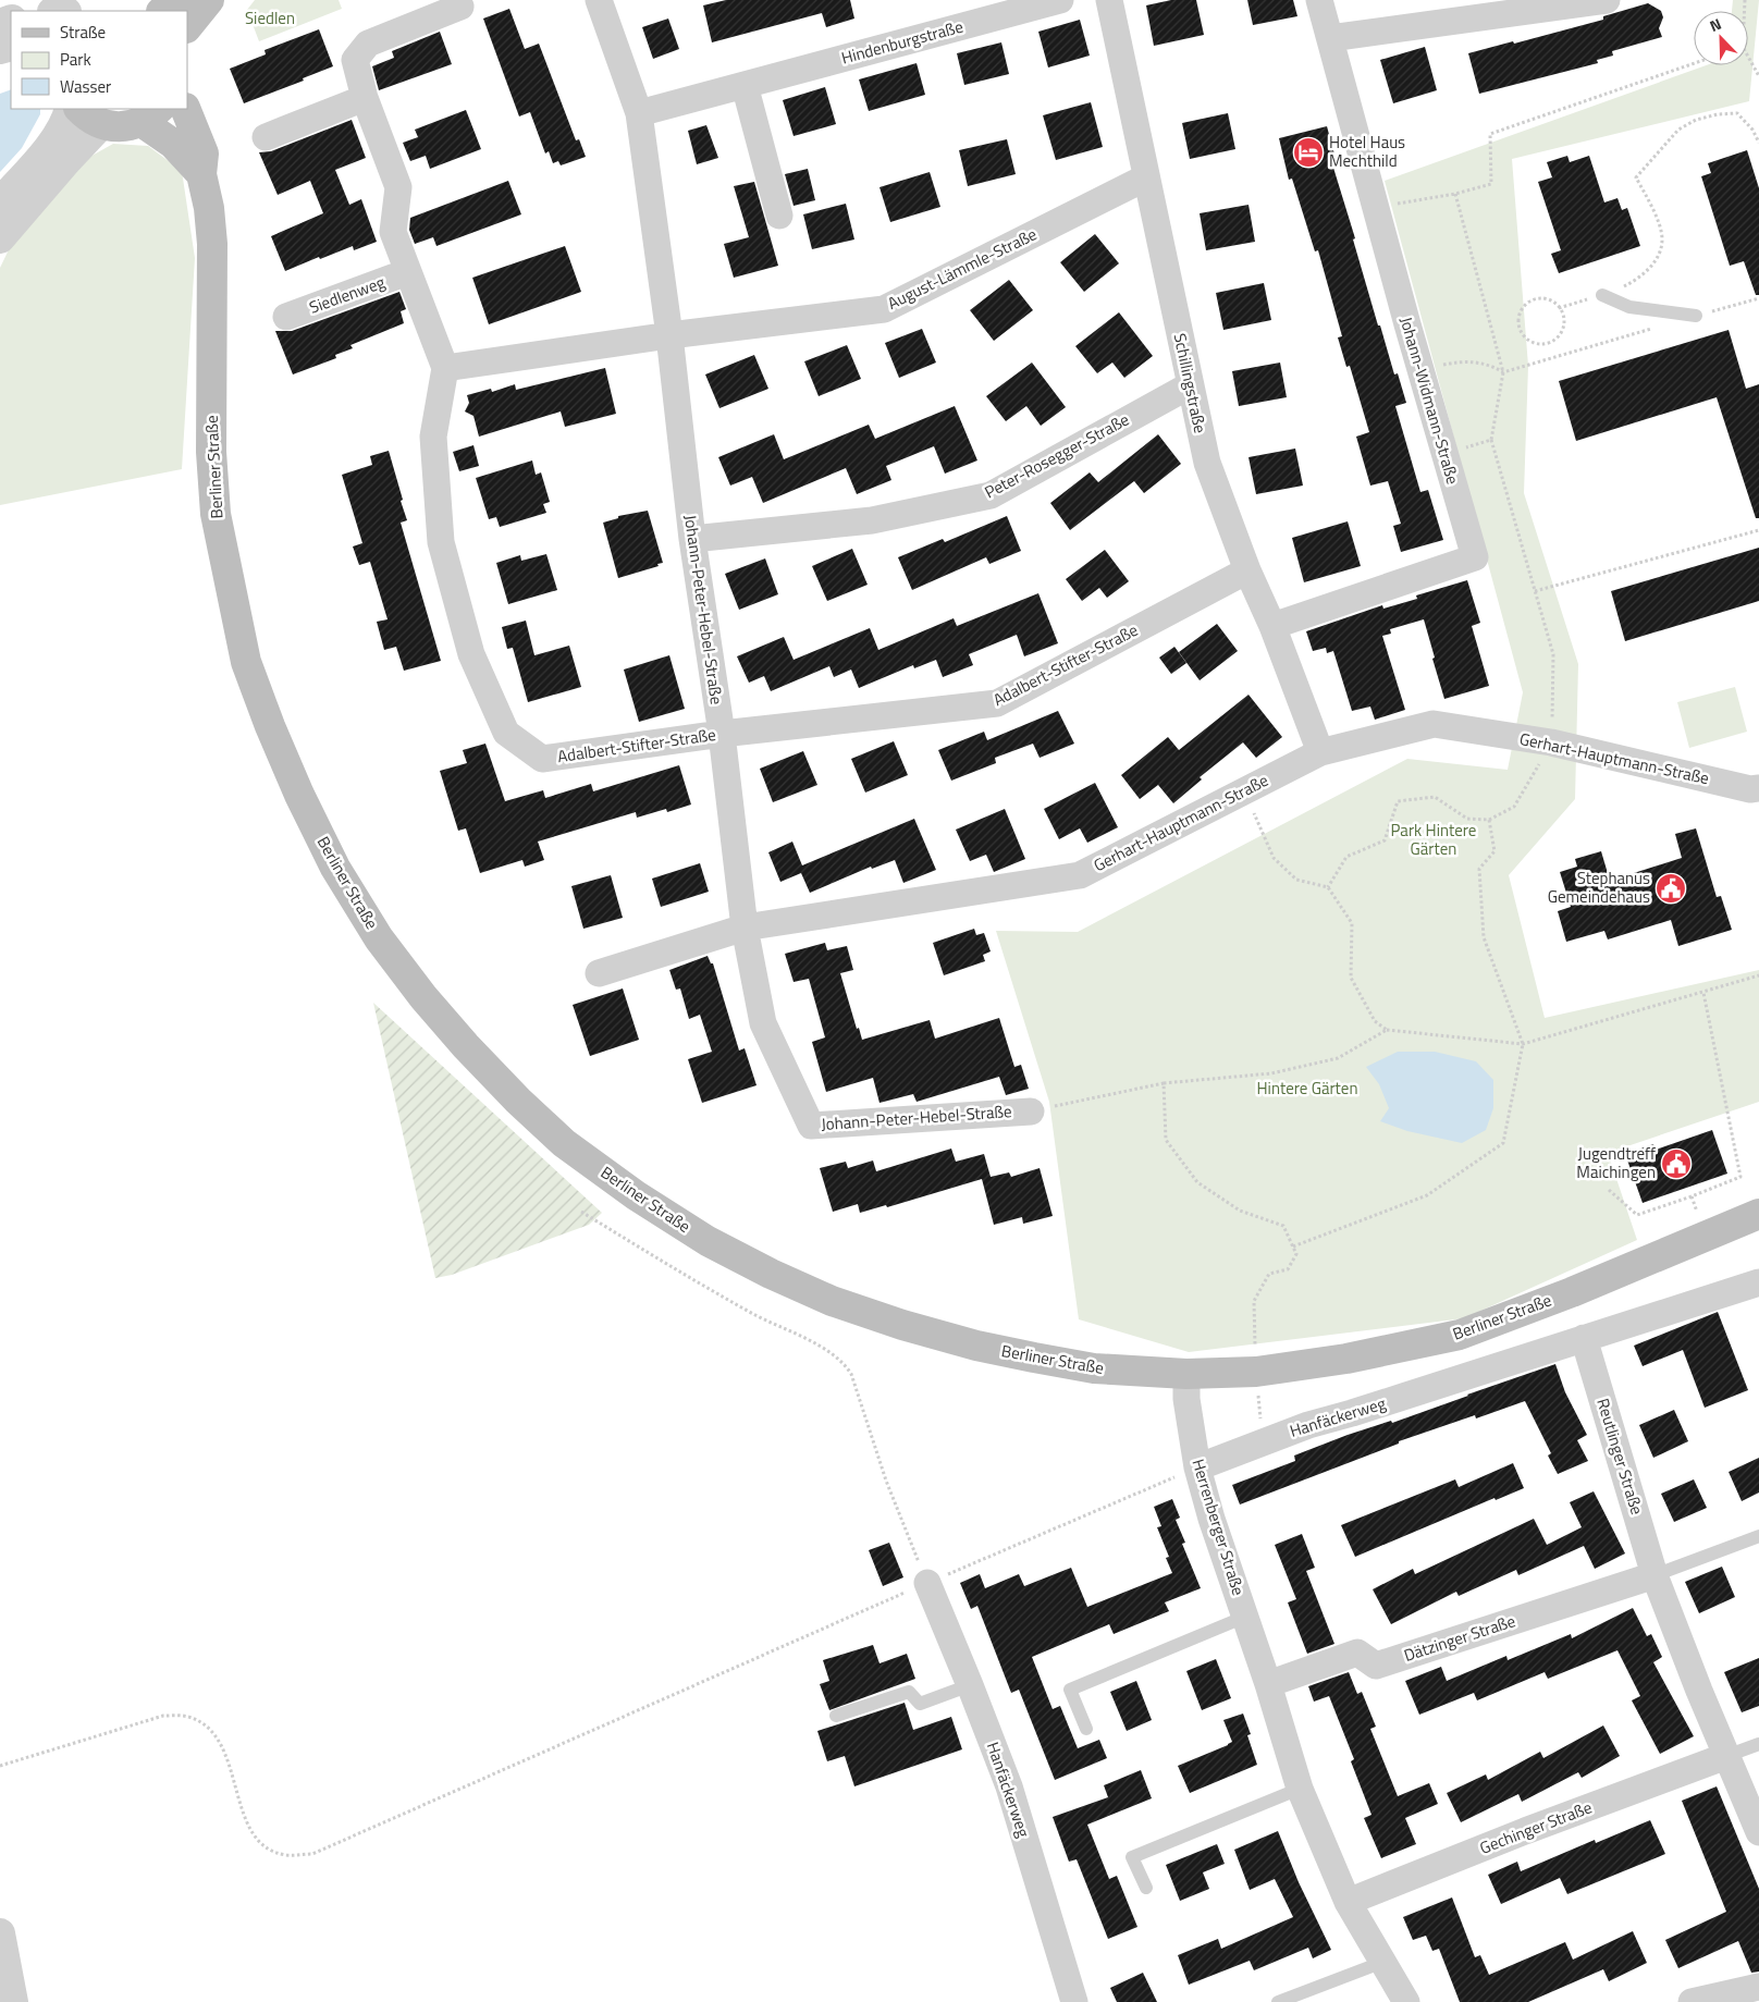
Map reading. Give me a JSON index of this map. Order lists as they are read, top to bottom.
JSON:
{
  "streets": {
    "main road": ["Berliner Straße"],
    "street": [
      "Hindenburgstraße",
      "August-Lämmle-Straße",
      "Siedlenweg",
      "Schillingstraße",
      "Johann-Widmann-Straße",
      "Peter-Rosegger-Straße",
      "Johann-Peter-Hebel-Straße",
      "Adalbert-Stifter-Straße",
      "Gerhart-Hauptmann-Straße",
      "Hanfäckerweg",
      "Reutlinger Straße",
      "Herrenberger Straße",
      "Dätzinger Straße",
      "Gechinger Straße"
    ]
  },
  "crossings": [
    ["Hindenburgstraße", "Johann-Peter-Hebel-Straße"],
    ["August-Lämmle-Straße", "Schillingstraße"],
    ["August-Lämmle-Straße", "Johann-Peter-Hebel-Straße"],
    ["Schillingstraße", "Johann-Widmann-Straße"],
    ["Schillingstraße", "Peter-Rosegger-Straße"],
    ["Schillingstraße", "Adalbert-Stifter-Straße"],
    ["Schillingstraße", "Gerhart-Hauptmann-Straße"],
    ["Peter-Rosegger-Straße", "Johann-Peter-Hebel-Straße"],
    ["Berliner Straße", "Herrenberger Straße"],
    ["Johann-Peter-Hebel-Straße", "Adalbert-Stifter-Straße"],
    ["Johann-Peter-Hebel-Straße", "Gerhart-Hauptmann-Straße"],
    ["Hanfäckerweg", "Reutlinger Straße"],
    ["Hanfäckerweg", "Herrenberger Straße"],
    ["Reutlinger Straße", "Dätzinger Straße"],
    ["Reutlinger Straße", "Gechinger Straße"],
    ["Herrenberger Straße", "Dätzinger Straße"],
    ["Herrenberger Straße", "Gechinger Straße"]
  ],
  "parks": ["Siedlen", "Park Hintere Gärten", "Hintere Gärten"],
  "places": {
    "hotel": ["Hotel Haus Mechthild"],
    "public building": ["Stephanus Gemeindehaus", "Jugendtreff Maichingen"]
  },
  "legend": ["Straße", "Park", "Wasser"],
  "north": "top left"
}
